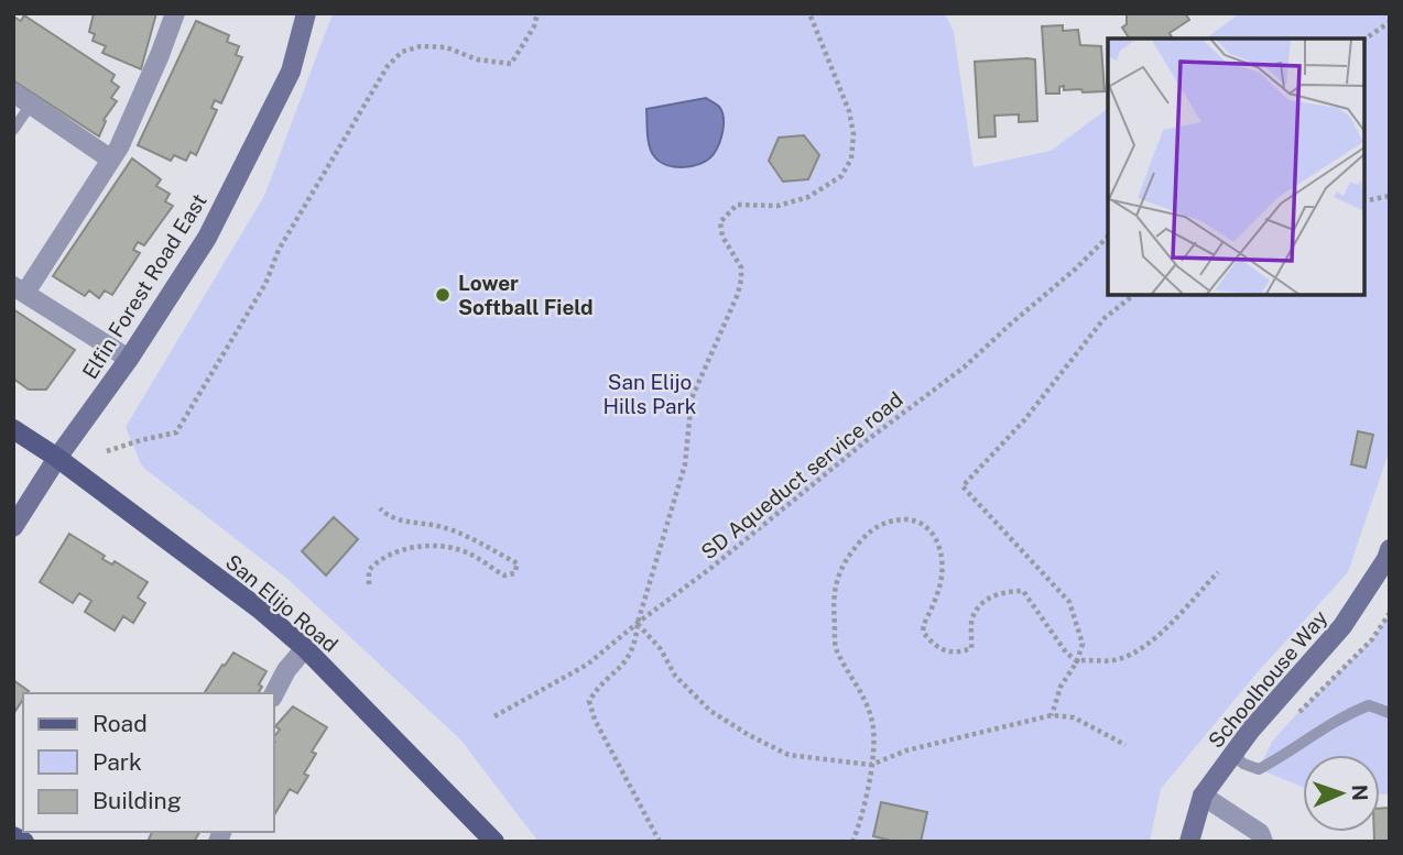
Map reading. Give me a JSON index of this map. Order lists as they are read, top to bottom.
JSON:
{
  "streets": {
    "main road": ["San Elijo Road"],
    "street": ["Elfin Forest Road East", "Schoolhouse Way"],
    "path": ["SD Aqueduct service road"]
  },
  "crossings": [
    ["Elfin Forest Road East", "San Elijo Road"]
  ],
  "parks": ["San Elijo Hills Park"],
  "places": ["Lower Softball Field"],
  "legend": ["Road", "Park", "Building"],
  "north": "right"
}
